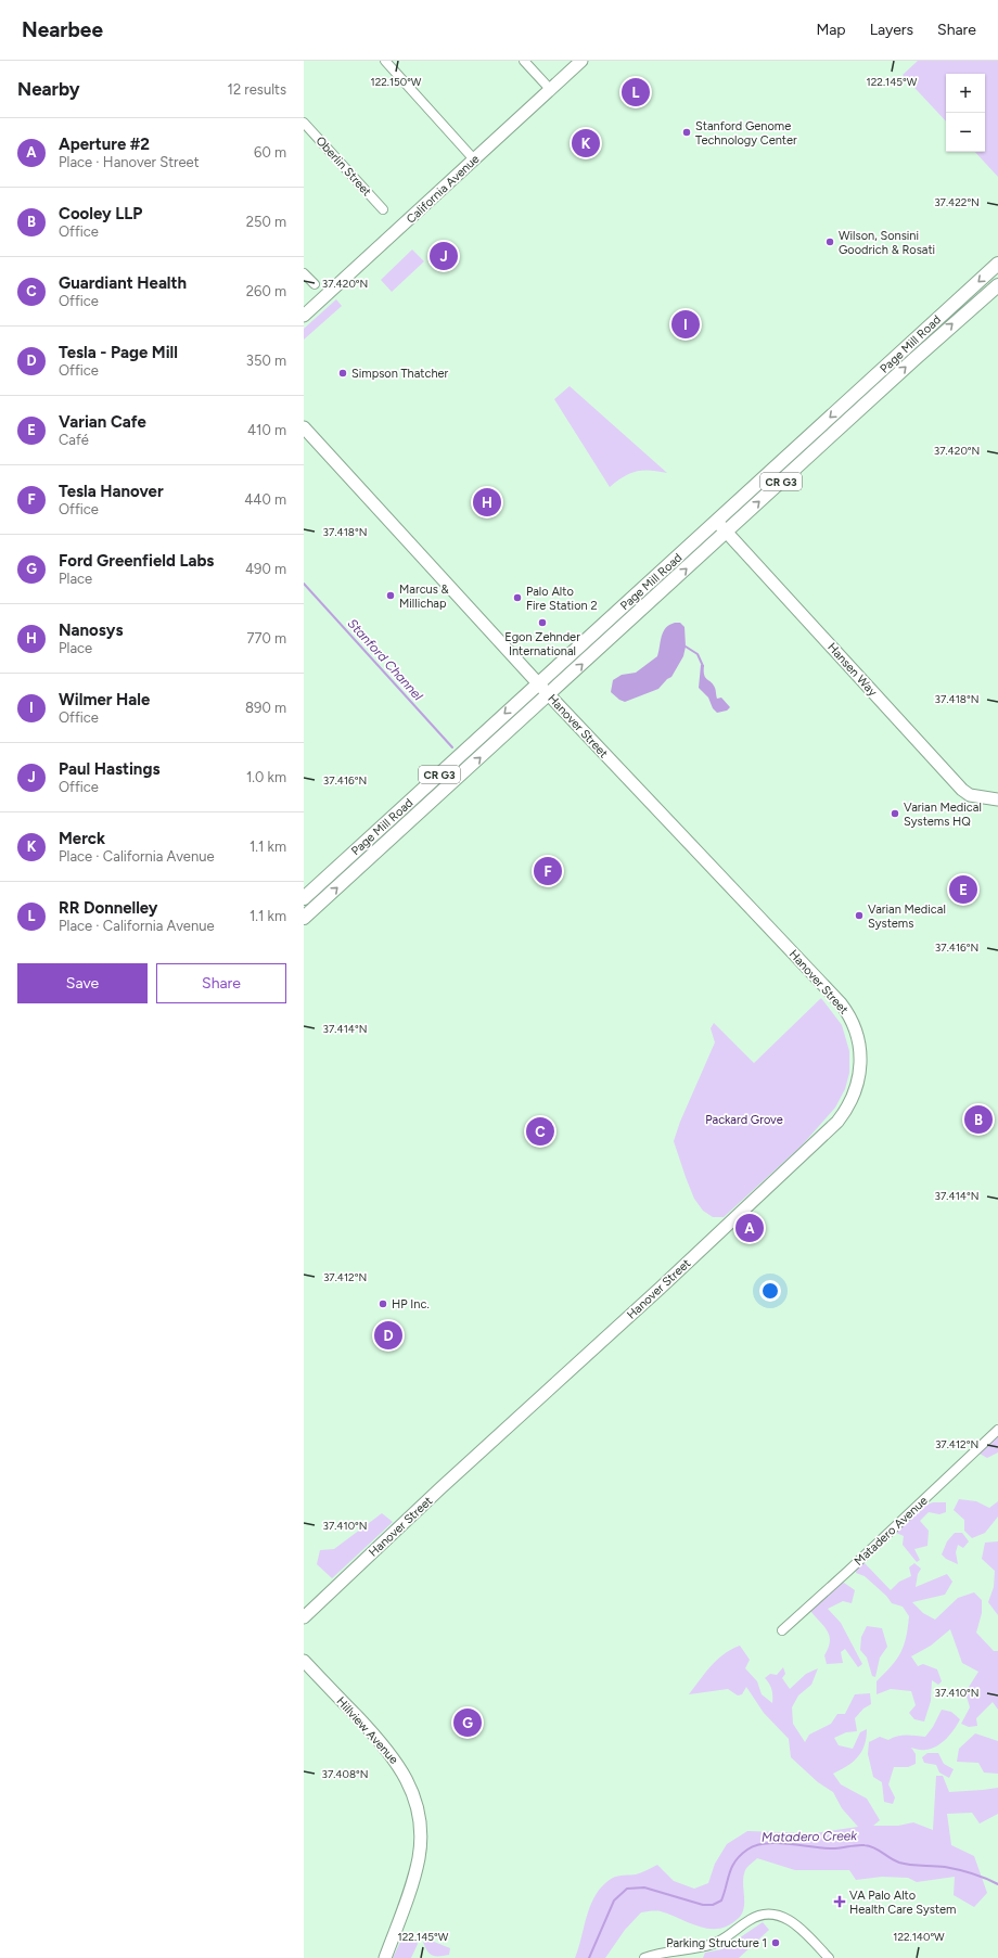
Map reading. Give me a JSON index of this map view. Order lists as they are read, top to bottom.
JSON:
{
  "streets": {
    "main road": ["Page Mill Road", "CR G3"],
    "street": [
      "Oberlin Street",
      "California Avenue",
      "Hansen Way",
      "Hanover Street",
      "Matadero Avenue",
      "Hillview Avenue"
    ]
  },
  "crossings": [
    ["Page Mill Road", "Hansen Way"],
    ["Page Mill Road", "Hanover Street"]
  ],
  "water": ["Stanford Channel", "Matadero Creek"],
  "parks": ["Packard Grove"],
  "places": {
    "other": [
      "Stanford Genome Technology Center",
      "Wilson, Sonsini Goodrich & Rosati",
      "Simpson Thatcher",
      "Marcus & Millichap",
      "Palo Alto Fire Station 2",
      "Egon Zehnder International",
      "Varian Medical Systems HQ",
      "Varian Medical Systems",
      "HP Inc.",
      "Parking Structure 1"
    ],
    "health": ["VA Palo Alto Health Care System"]
  },
  "page": {
    "header": "Nearbee",
    "nav": ["Map", "Layers", "Share"],
    "heading": ["Nearby", "12 results"],
    "map_buttons": ["+", "−"],
    "pins": [
      "L",
      "K",
      "J",
      "I",
      "H",
      "F",
      "E",
      "B",
      "C",
      "A",
      "D",
      "G"
    ],
    "list": [
      {
        "mark": "A",
        "name": "Aperture #2",
        "note": "Place · Hanover Street",
        "value": "60 m"
      },
      {
        "mark": "B",
        "name": "Cooley LLP",
        "note": "Office",
        "value": "250 m"
      },
      {
        "mark": "C",
        "name": "Guardiant Health",
        "note": "Office",
        "value": "260 m"
      },
      {
        "mark": "D",
        "name": "Tesla - Page Mill",
        "note": "Office",
        "value": "350 m"
      },
      {
        "mark": "E",
        "name": "Varian Cafe",
        "note": "Café",
        "value": "410 m"
      },
      {
        "mark": "F",
        "name": "Tesla Hanover",
        "note": "Office",
        "value": "440 m"
      },
      {
        "mark": "G",
        "name": "Ford Greenfield Labs",
        "note": "Place",
        "value": "490 m"
      },
      {
        "mark": "H",
        "name": "Nanosys",
        "note": "Place",
        "value": "770 m"
      },
      {
        "mark": "I",
        "name": "Wilmer Hale",
        "note": "Office",
        "value": "890 m"
      },
      {
        "mark": "J",
        "name": "Paul Hastings",
        "note": "Office",
        "value": "1.0 km"
      },
      {
        "mark": "K",
        "name": "Merck",
        "note": "Place · California Avenue",
        "value": "1.1 km"
      },
      {
        "mark": "L",
        "name": "RR Donnelley",
        "note": "Place · California Avenue",
        "value": "1.1 km"
      }
    ],
    "buttons": ["Save", "Share"]
  },
  "coordinates": [
    "122.150°W",
    "122.145°W",
    "37.422°N",
    "37.420°N",
    "37.418°N",
    "37.416°N",
    "37.414°N",
    "37.412°N",
    "37.410°N",
    "37.408°N",
    "122.140°W"
  ]
}
